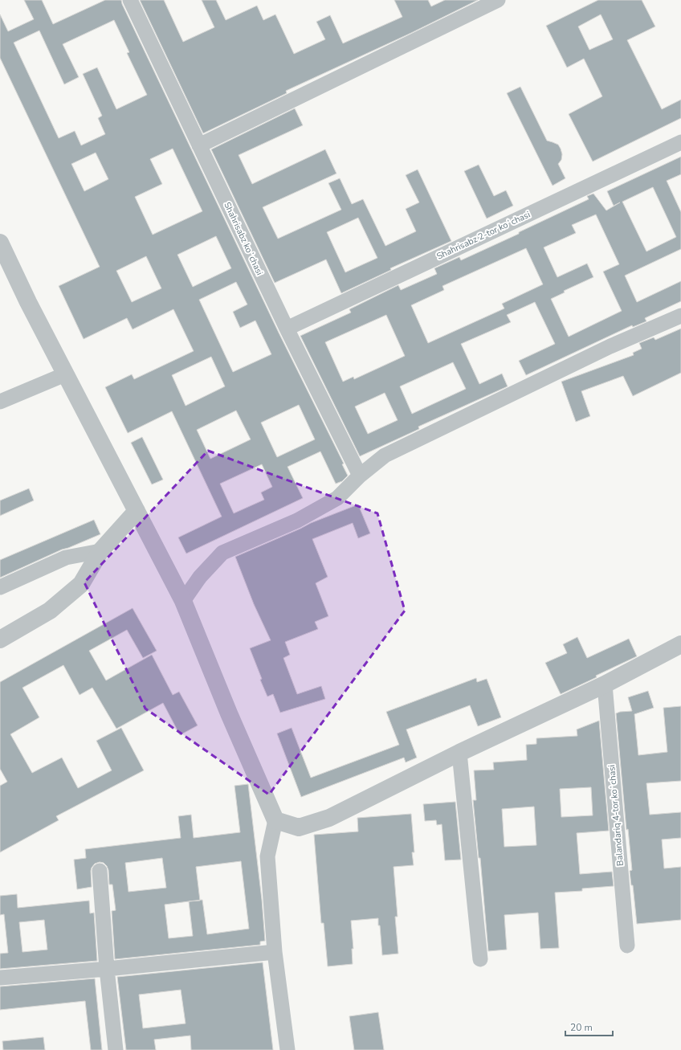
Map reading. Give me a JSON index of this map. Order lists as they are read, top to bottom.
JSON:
{
  "streets": {
    "street": ["Shahrisabz 2-tor koʻchasi", "Shahrisabz koʻchasi", "Balandariq 4-tor koʻchasi"]
  },
  "crossings": [
    ["Shahrisabz 2-tor koʻchasi", "Shahrisabz koʻchasi"]
  ],
  "scale_bar": "20 m"
}
